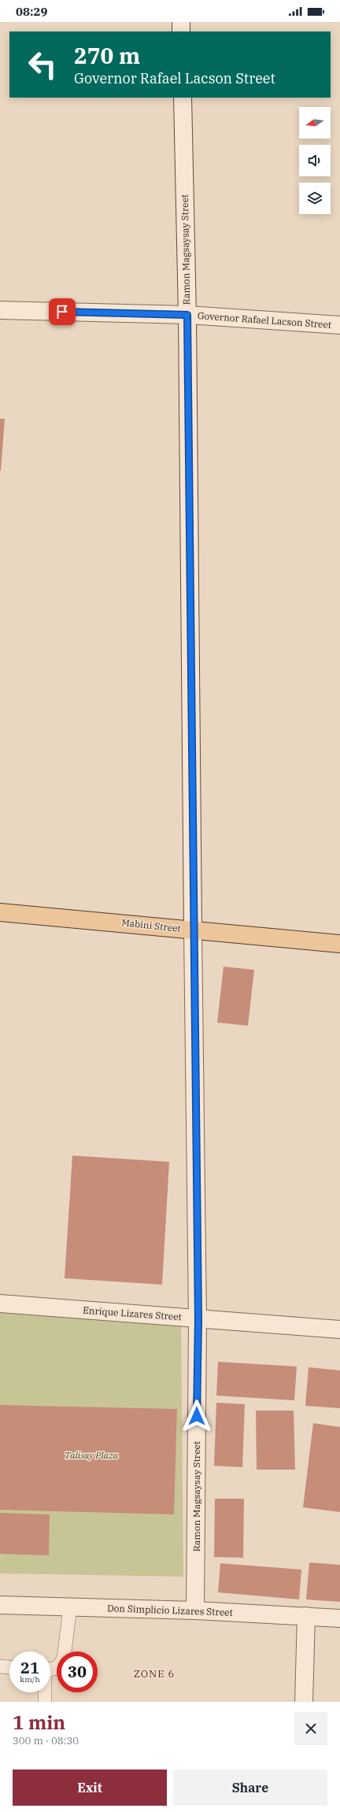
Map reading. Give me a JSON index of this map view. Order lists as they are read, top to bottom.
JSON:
{
  "streets": {
    "main road": ["Mabini Street"],
    "street": [
      "Ramon Magsaysay Street",
      "Governor Rafael Lacson Street",
      "Enrique Lizares Street",
      "Don Simplicio Lizares Street"
    ]
  },
  "crossings": [
    ["Ramon Magsaysay Street", "Governor Rafael Lacson Street"],
    ["Ramon Magsaysay Street", "Mabini Street"],
    ["Ramon Magsaysay Street", "Enrique Lizares Street"],
    ["Ramon Magsaysay Street", "Don Simplicio Lizares Street"]
  ],
  "districts": ["ZONE 6"],
  "parks": ["Talisay Plaza"],
  "north": "left",
  "page": {
    "status": "08:29",
    "turn": ["270 m", "Governor Rafael Lacson Street"],
    "speed": "21 km/h",
    "limit": "30",
    "heading": ["1 min", "300 m · 08:30"],
    "buttons": ["Exit", "Share"]
  }
}
